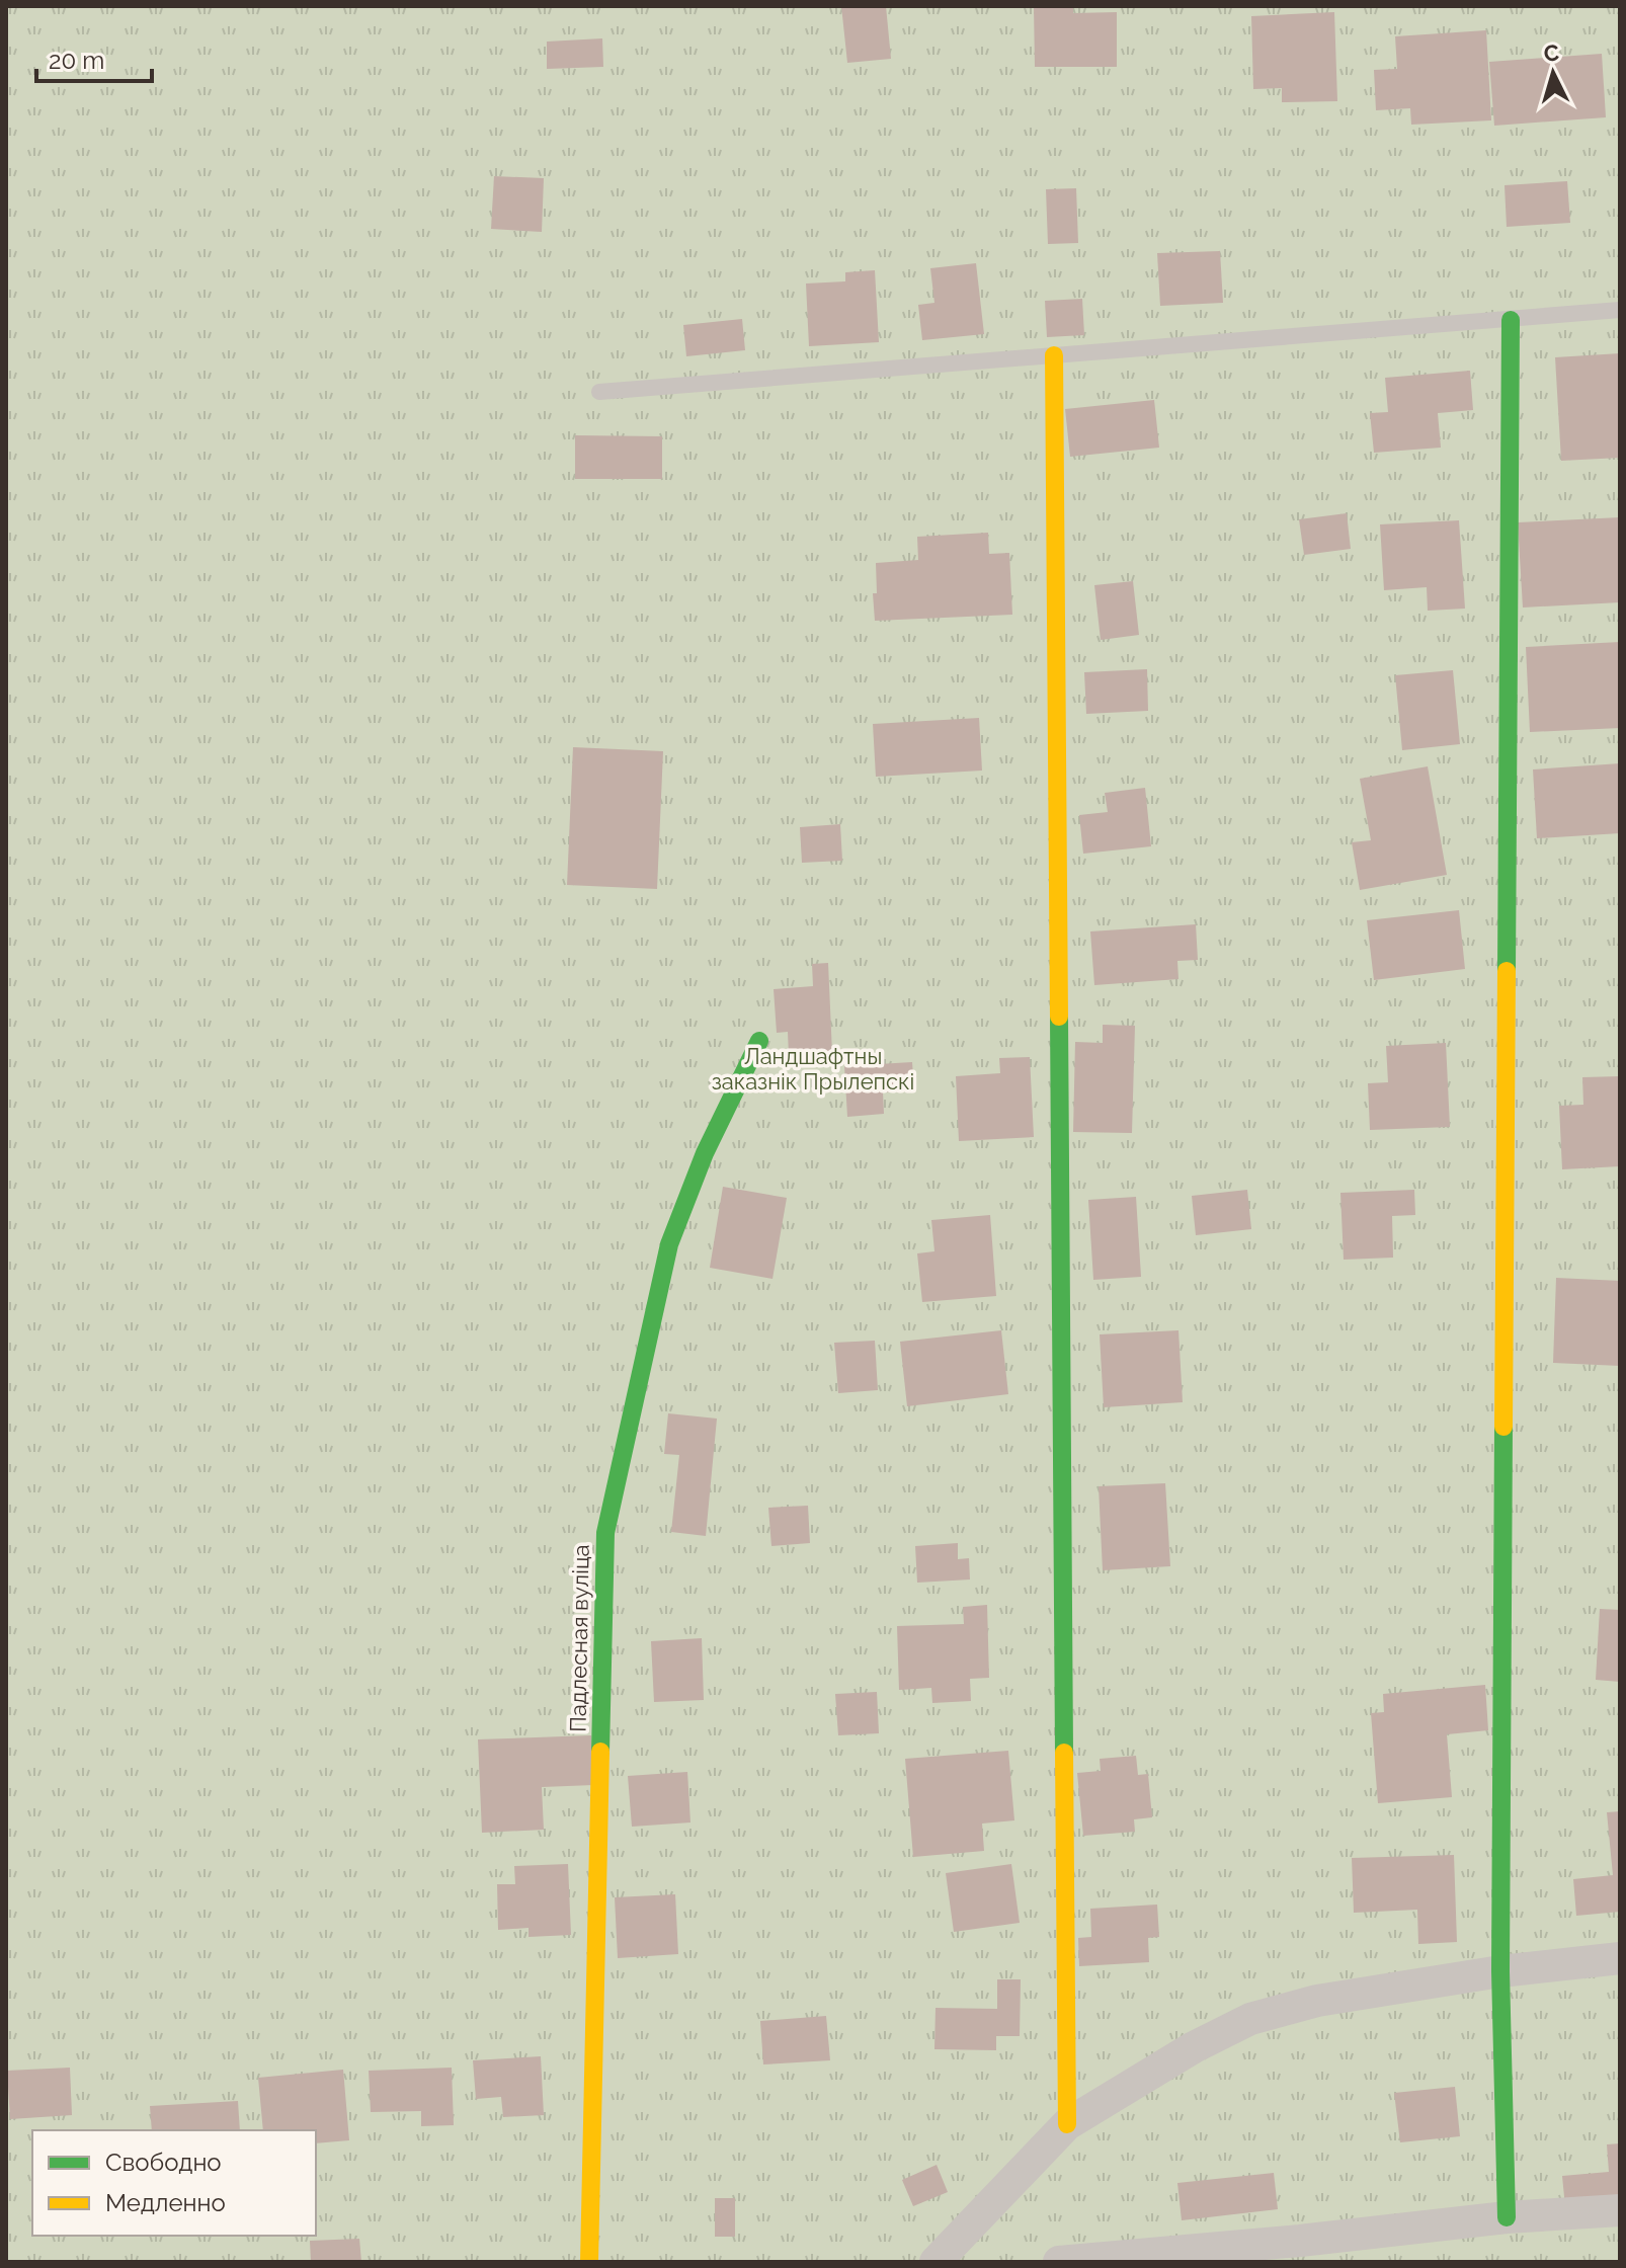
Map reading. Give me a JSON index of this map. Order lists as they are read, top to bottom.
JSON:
{
  "streets": {
    "street": ["Падлесная вуліца"]
  },
  "parks": ["Ландшафтны заказнік Прылепскі"],
  "legend": ["Свободно", "Медленно"],
  "scale_bar": "20 m",
  "north": "top"
}
